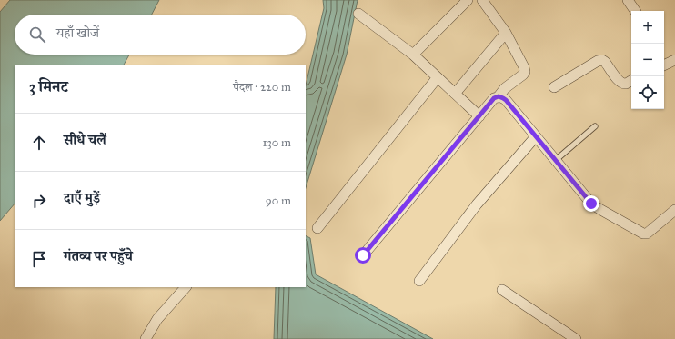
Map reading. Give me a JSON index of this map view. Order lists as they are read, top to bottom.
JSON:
{
  "page": {
    "map_buttons": ["+", "−"],
    "search": "यहाँ खोजें",
    "heading": ["3 मिनट", "पैदल · 220 m"],
    "list": [
      ["सीधे चलें", "130 m"],
      ["दाएँ मुड़ें", "90 m"],
      "गंतव्य पर पहुँचे"
    ]
  }
}
